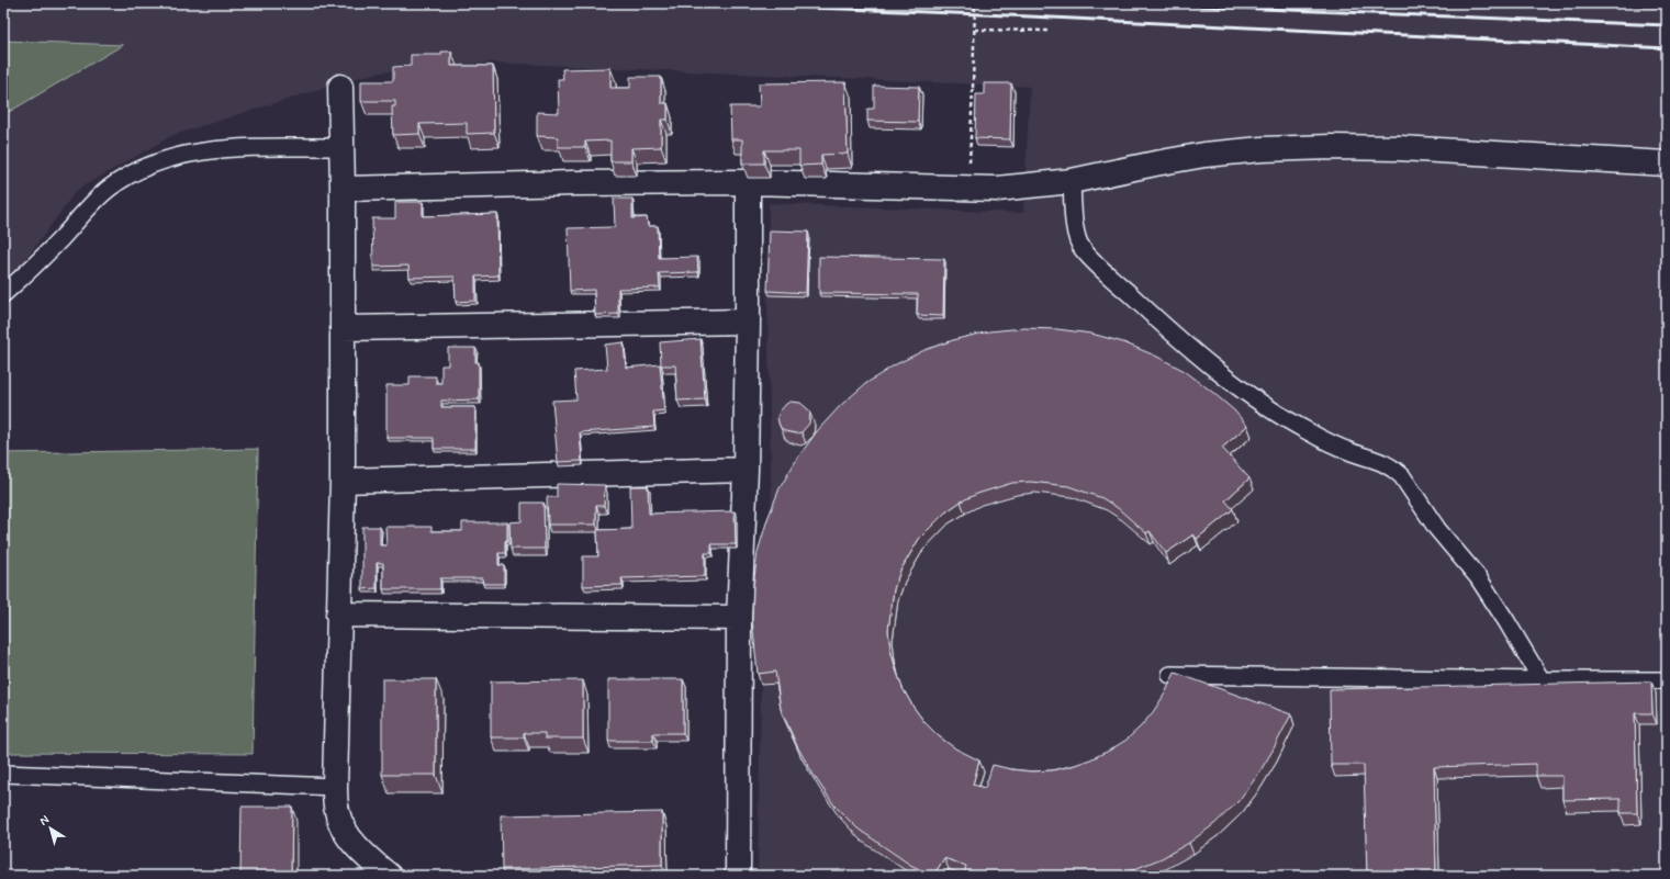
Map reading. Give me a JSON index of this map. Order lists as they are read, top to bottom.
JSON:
{
  "north": "top left"
}
